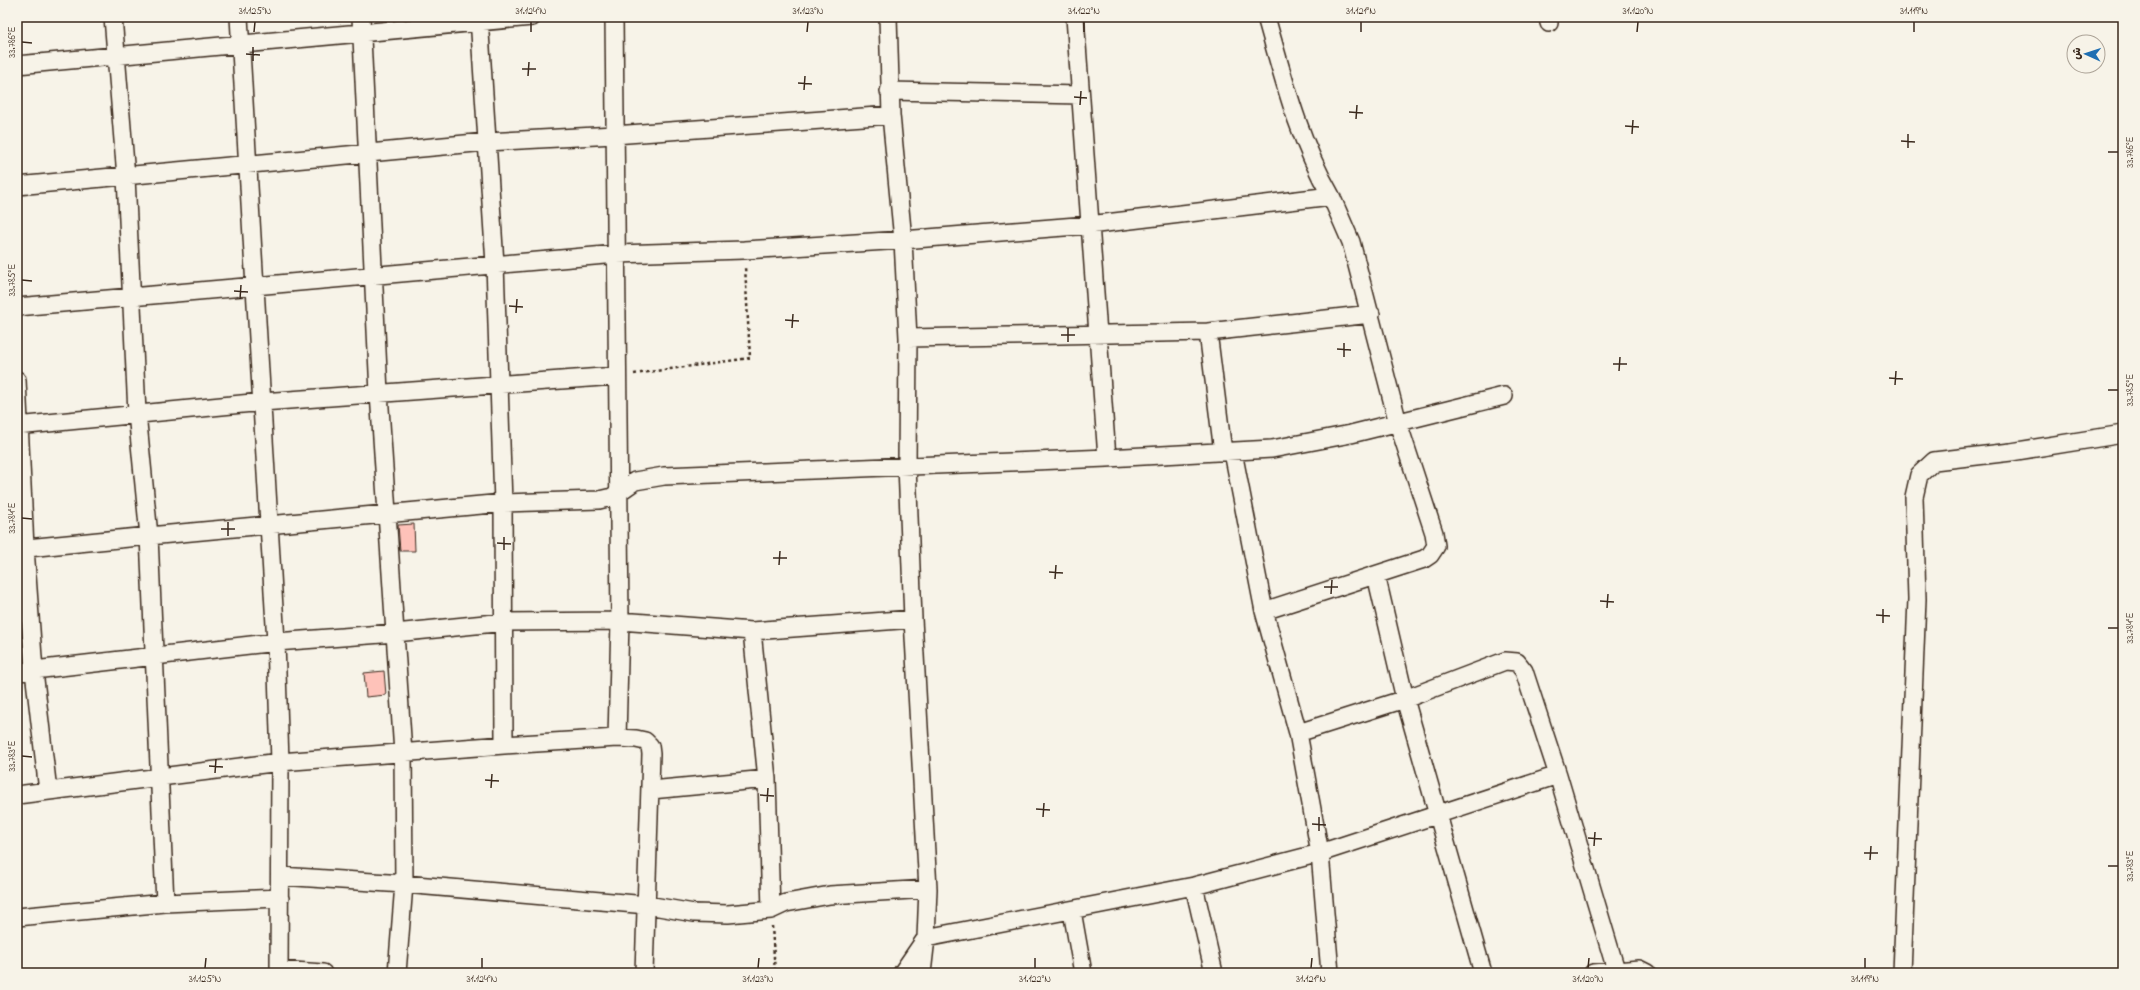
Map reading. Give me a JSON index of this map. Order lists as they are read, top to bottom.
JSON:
{
  "north": "left",
  "coordinates": [
    "31.125°N",
    "31.124°N",
    "31.123°N",
    "31.122°N",
    "31.121°N",
    "31.120°N",
    "31.119°N",
    "33.786°E",
    "33.785°E",
    "33.784°E",
    "33.783°E"
  ]
}
